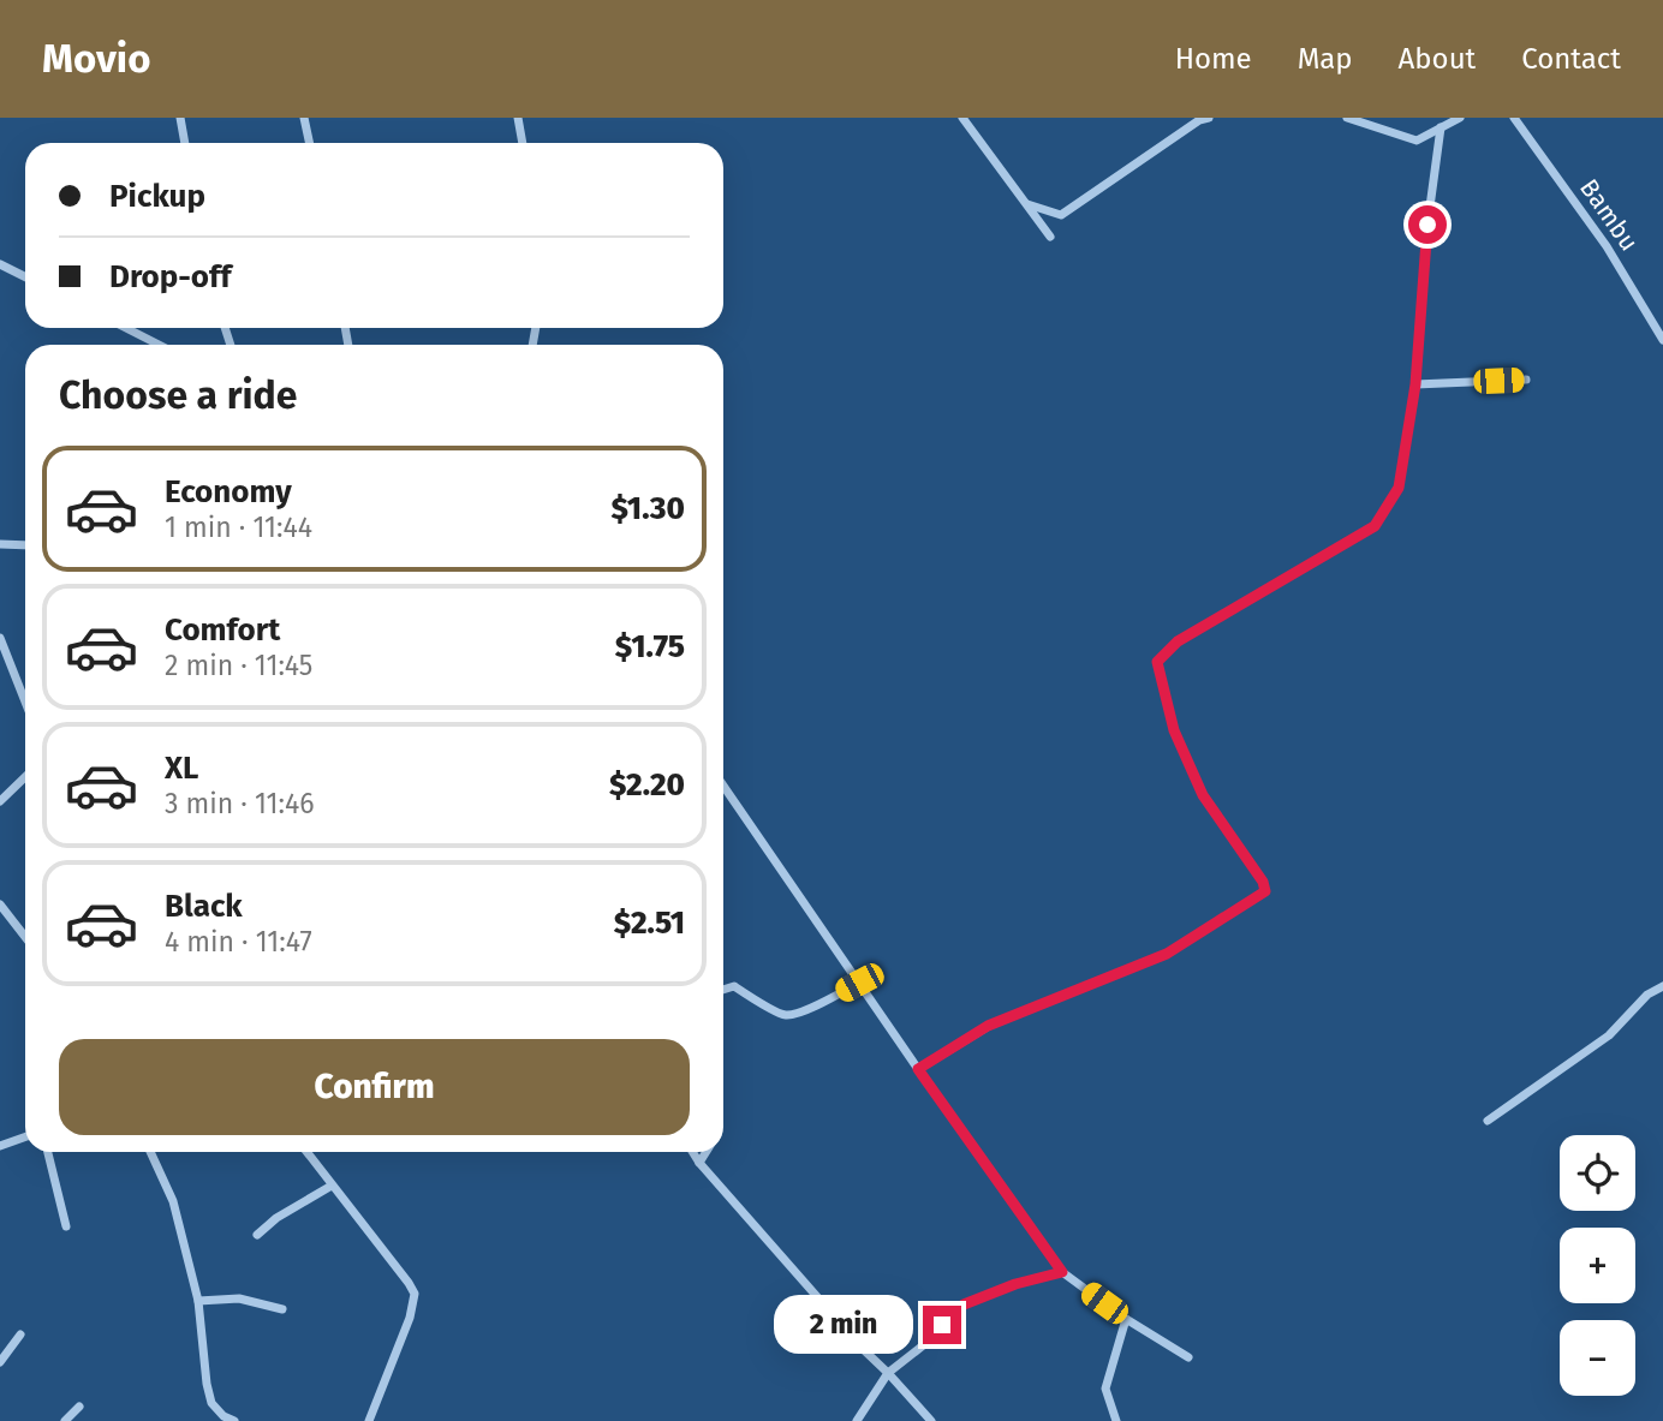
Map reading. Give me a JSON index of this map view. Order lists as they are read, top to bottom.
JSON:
{
  "streets": {
    "street": ["Bambu"]
  },
  "page": {
    "header": "Movio",
    "nav": [
      "Home",
      "Map",
      "About",
      "Contact"
    ],
    "banner": ["Pickup", "Drop-off"],
    "heading": "Choose a ride",
    "list": [
      {
        "name": "Economy",
        "note": "1 min · 11:44",
        "value": "$1.30"
      },
      {
        "name": "Comfort",
        "note": "2 min · 11:45",
        "value": "$1.75"
      },
      {
        "name": "XL",
        "note": "3 min · 11:46",
        "value": "$2.20"
      },
      {
        "name": "Black",
        "note": "4 min · 11:47",
        "value": "$2.51"
      }
    ],
    "buttons": "Confirm",
    "map_buttons": ["+", "−"],
    "bubble": "2 min"
  }
}
